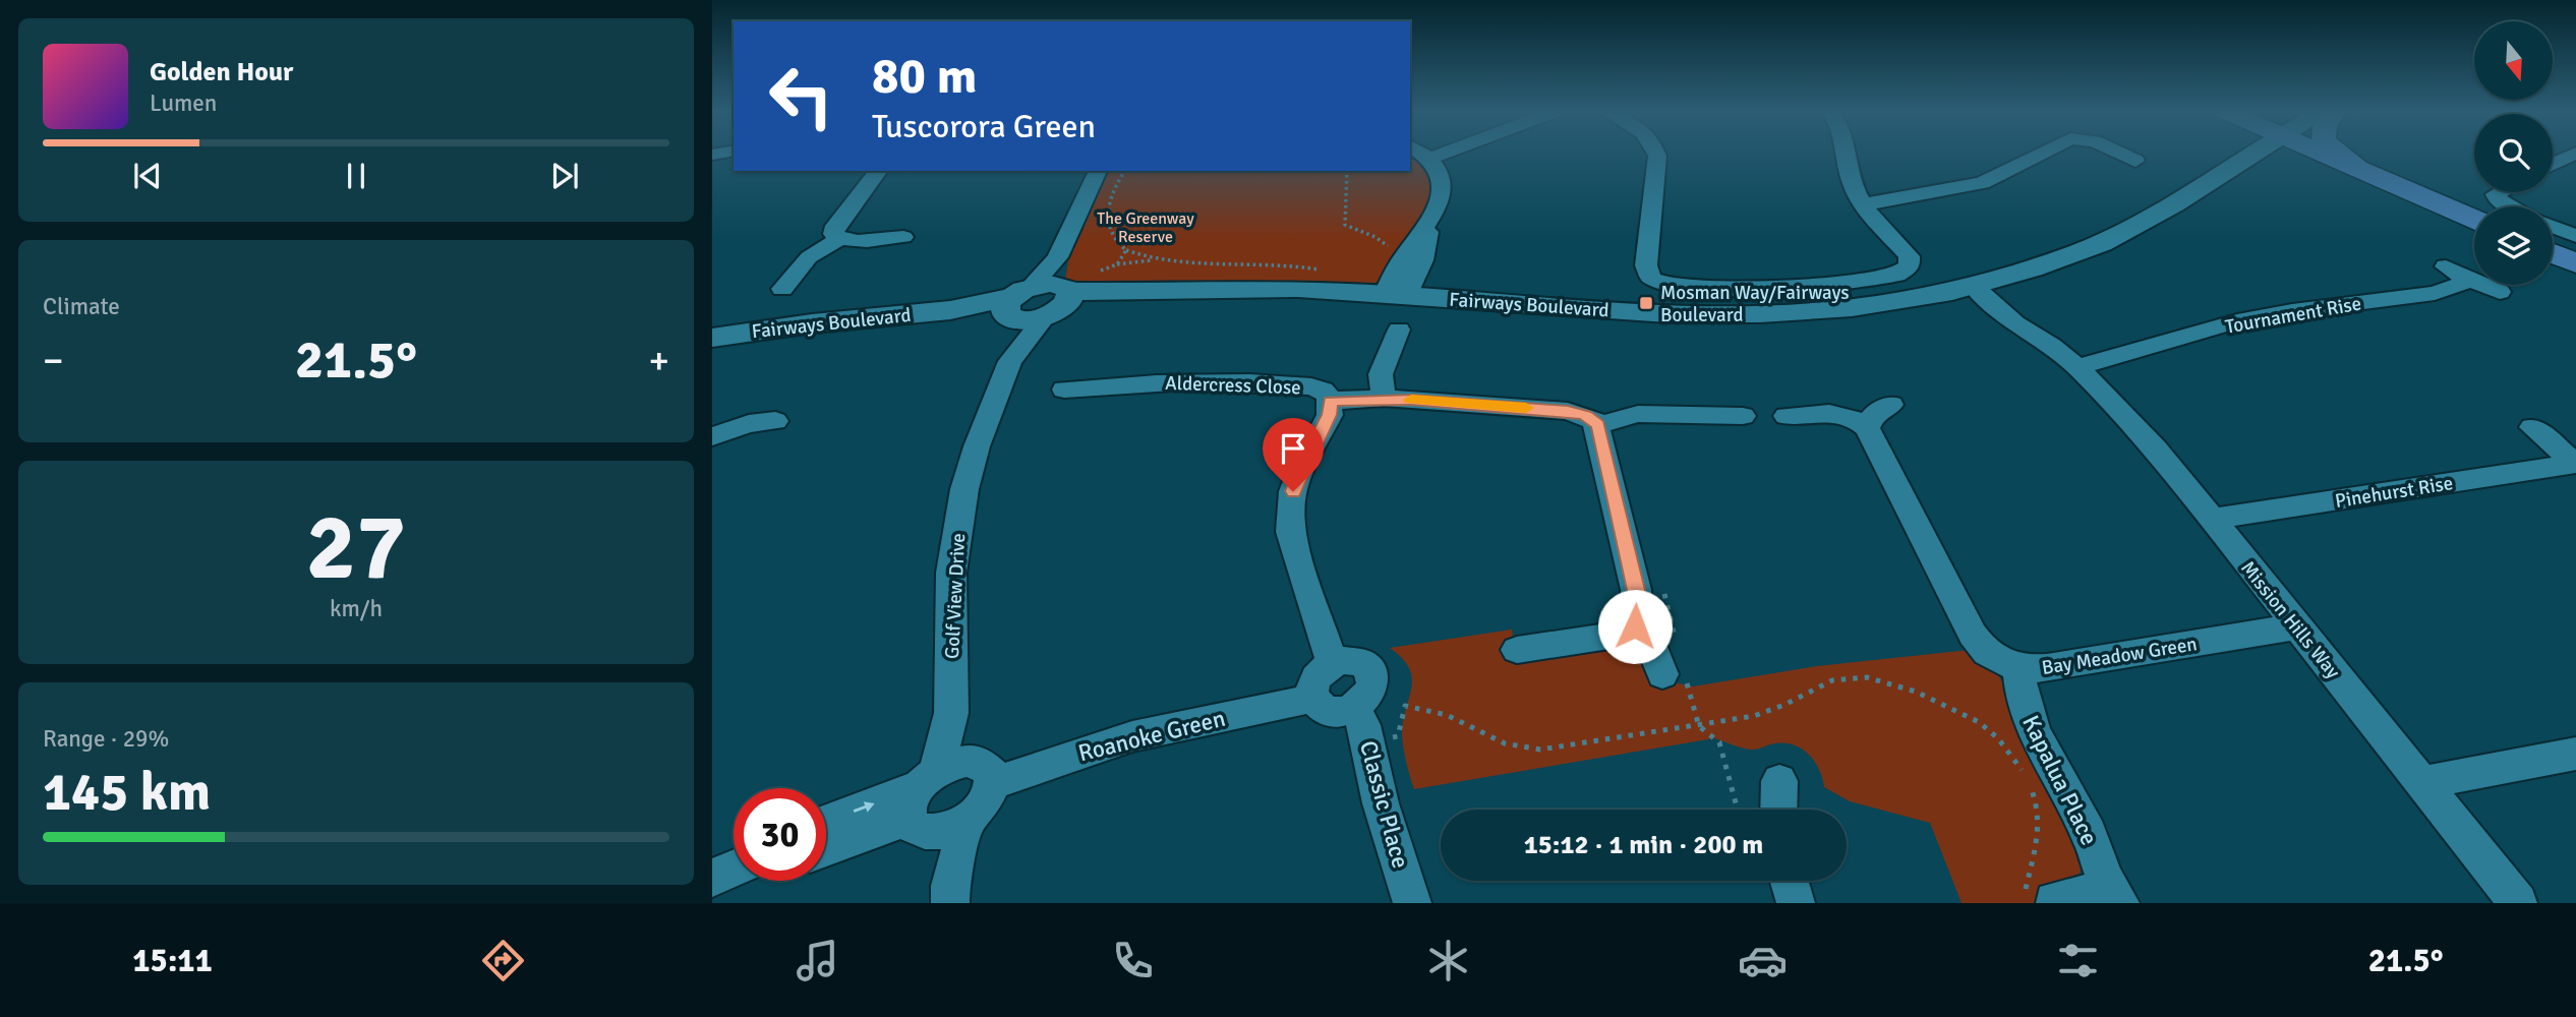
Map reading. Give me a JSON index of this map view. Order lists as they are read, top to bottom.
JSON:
{
  "streets": {
    "street": [
      "Fairways Boulevard",
      "Tournament Rise",
      "Aldercress Close",
      "Pinehurst Rise",
      "Golf View Drive",
      "Mission Hills Way",
      "Bay Meadow Green",
      "Roanoke Green",
      "Kapalua Place",
      "Classic Place"
    ]
  },
  "crossings": [
    ["Fairways Boulevard", "Golf View Drive"],
    ["Fairways Boulevard", "Mission Hills Way"],
    ["Tournament Rise", "Mission Hills Way"],
    ["Pinehurst Rise", "Mission Hills Way"],
    ["Golf View Drive", "Roanoke Green"],
    ["Mission Hills Way", "Bay Meadow Green"],
    ["Bay Meadow Green", "Kapalua Place"],
    ["Roanoke Green", "Classic Place"]
  ],
  "parks": ["The Greenway Reserve"],
  "places": {
    "transit": ["Mosman Way/Fairways Boulevard"]
  },
  "north": "bottom",
  "page": {
    "turn": ["80 m", "Tuscorora Green"],
    "song": ["Golden Hour", "Lumen"],
    "tile": [
      "Climate",
      ["27", "km/h"],
      ["Range · 29%", "145 km"]
    ],
    "heat": ["−", "21.5°", "+"],
    "limit": "30",
    "trip": "15:12 · 1 min · 200 m",
    "tabs": ["15:11", "21.5°"]
  }
}
